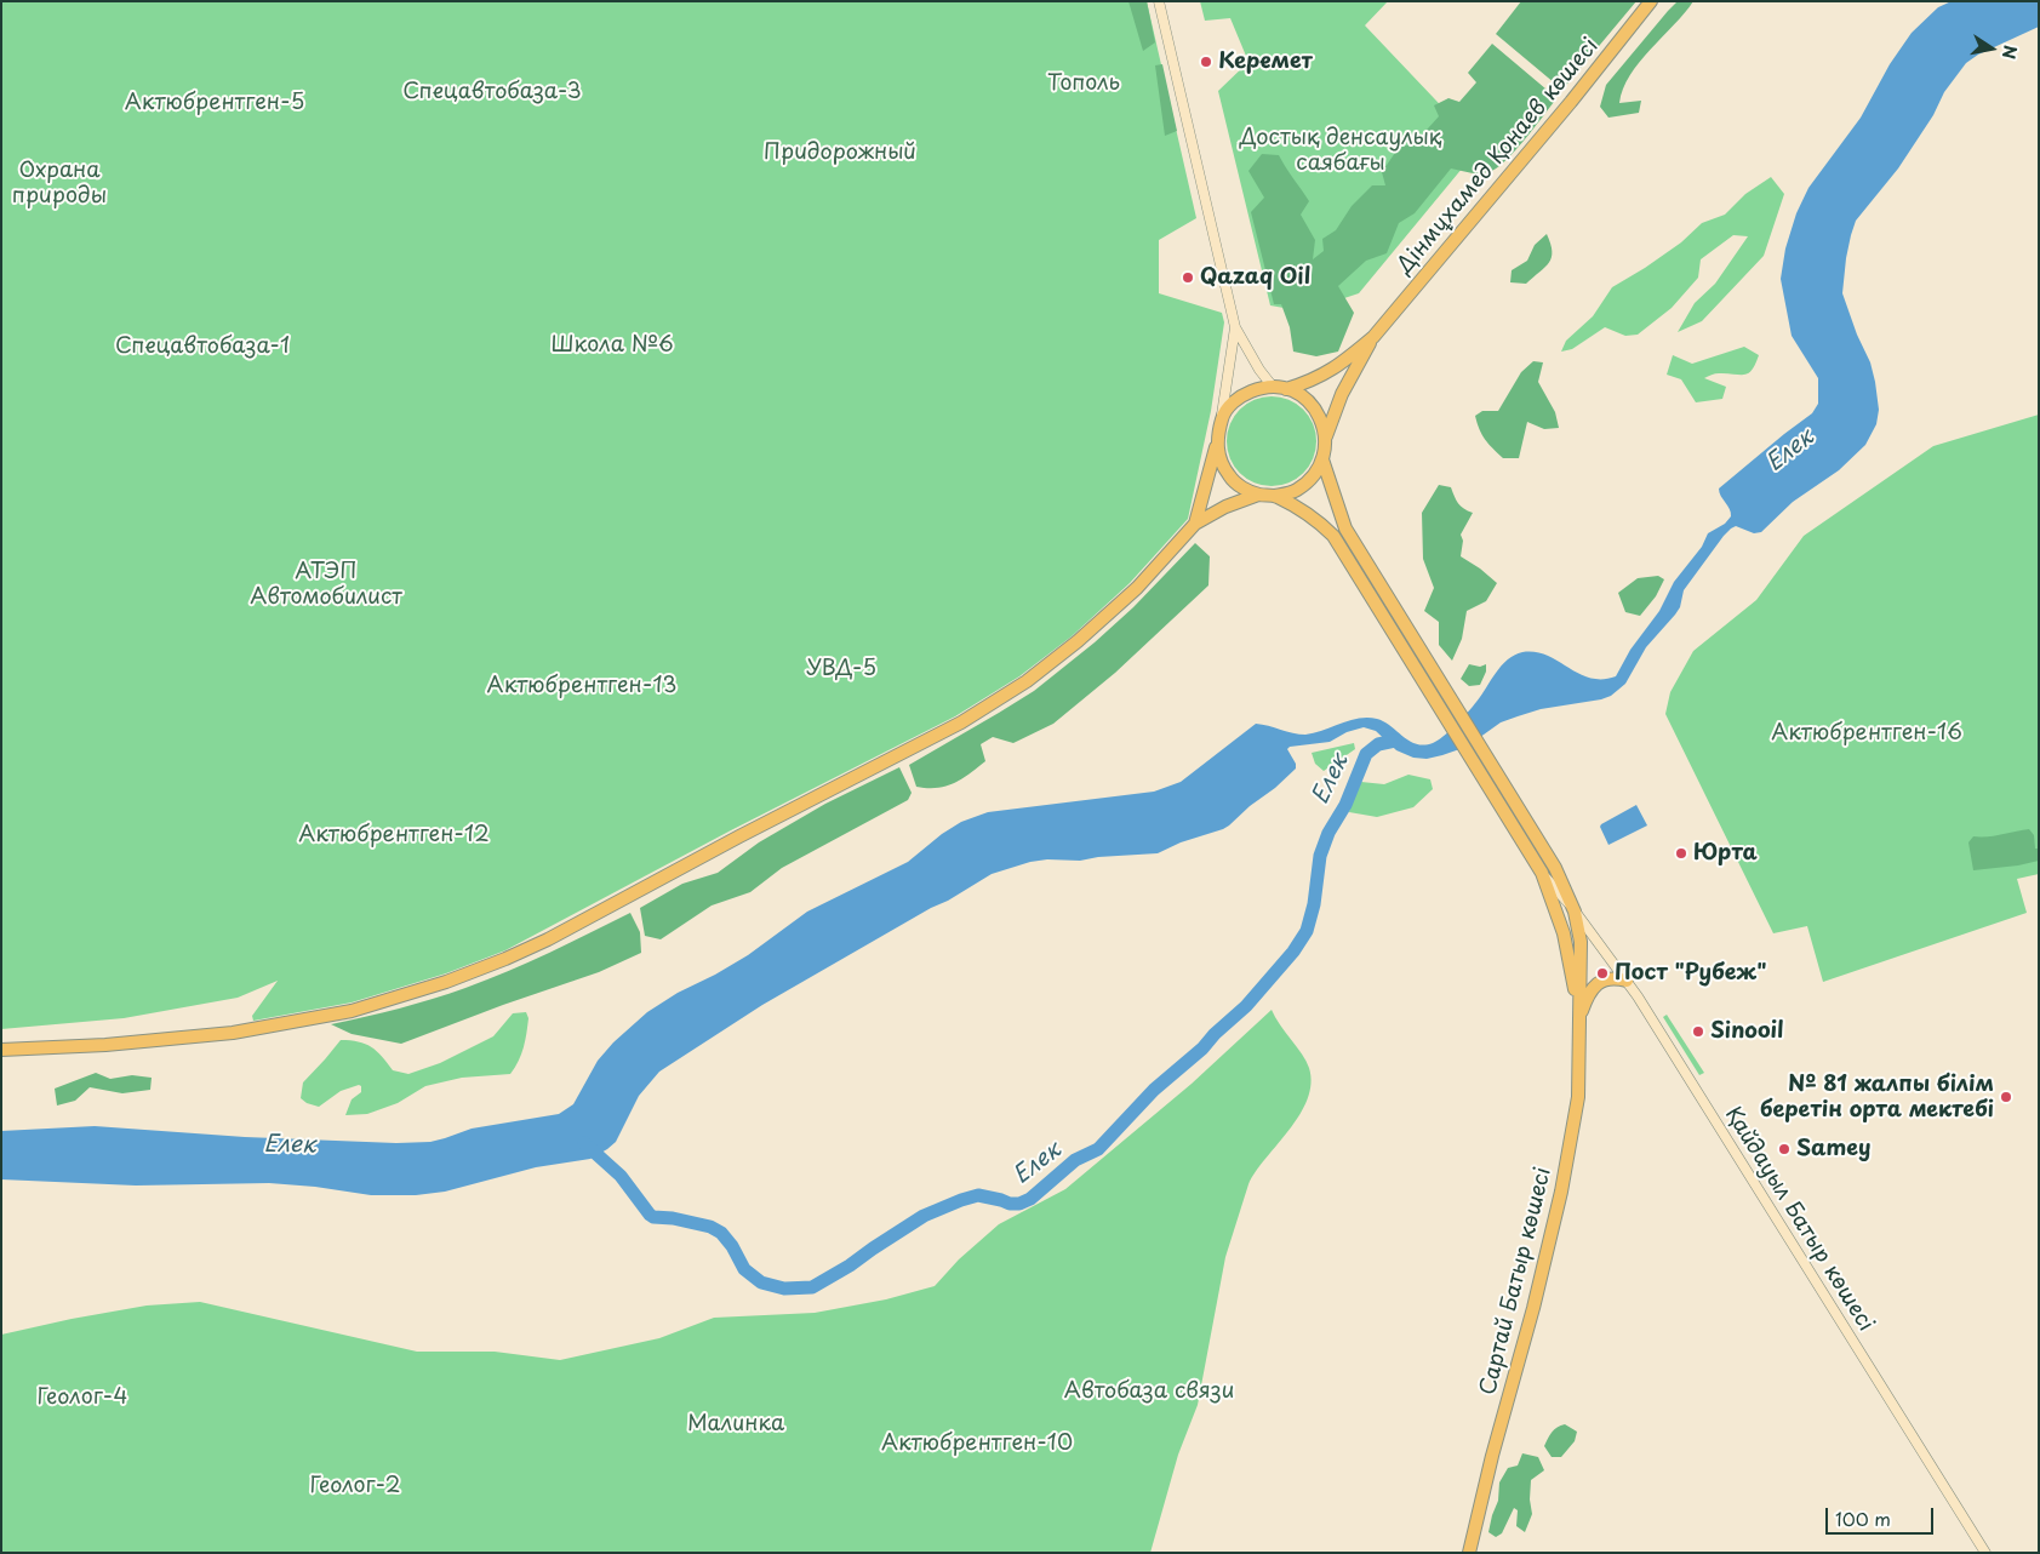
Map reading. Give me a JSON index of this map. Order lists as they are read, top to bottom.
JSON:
{
  "streets": {
    "highway": ["Дінмұхамед Қонаев көшесі", "Сартай Батыр көшесі"],
    "street": ["Қайдауыл Батыр көшесі"]
  },
  "water": ["Елек"],
  "parks": [
    "Тополь",
    "Спецавтобаза-3",
    "Актюбрентген-5",
    "Достық денсаулық саябағы",
    "Придорожный",
    "Охрана природы",
    "Школа №6",
    "Спецавтобаза-1",
    "АТЭП Автомобилист",
    "УВД-5",
    "Актюбрентген-13",
    "Актюбрентген-16",
    "Актюбрентген-12",
    "Автобаза связи",
    "Геолог-4",
    "Малинка",
    "Актюбрентген-10",
    "Геолог-2"
  ],
  "places": [
    "Керемет",
    "Qazaq Oil",
    "Юрта",
    "Пост \"Рубеж\"",
    "Sinooil",
    "№ 81 жалпы білім беретін орта мектебі",
    "Samey"
  ],
  "scale_bar": "100 m",
  "north": "right"
}
